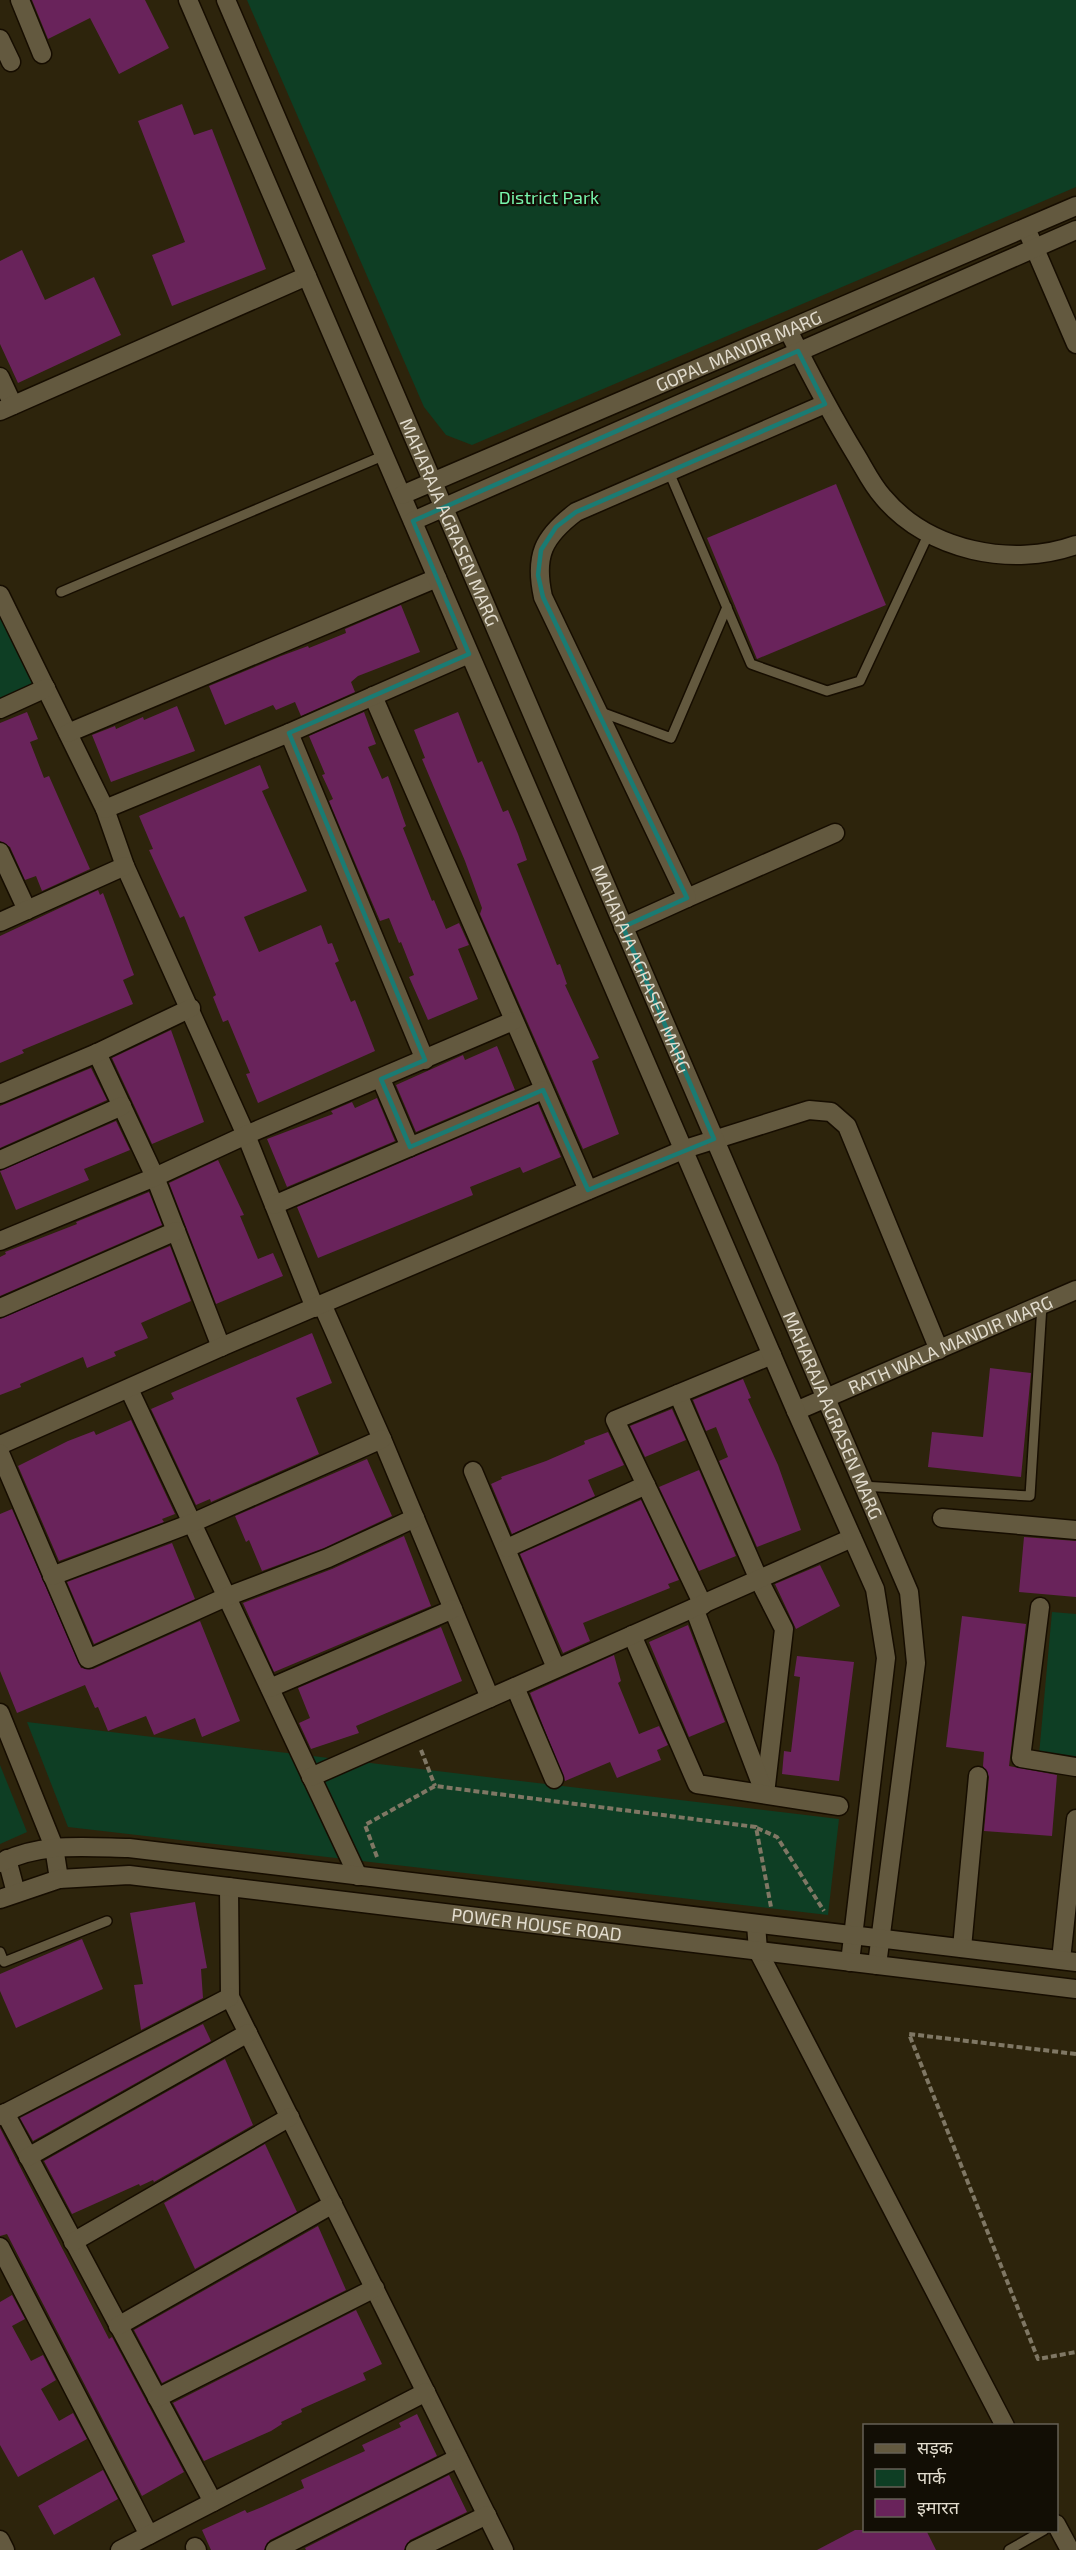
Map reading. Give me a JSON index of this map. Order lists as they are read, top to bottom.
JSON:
{
  "streets": {
    "street": [
      "GOPAL MANDIR MARG",
      "MAHARAJA AGRASEN MARG",
      "RATH WALA MANDIR MARG",
      "POWER HOUSE ROAD"
    ]
  },
  "crossings": [
    ["GOPAL MANDIR MARG", "MAHARAJA AGRASEN MARG"],
    ["MAHARAJA AGRASEN MARG", "RATH WALA MANDIR MARG"],
    ["MAHARAJA AGRASEN MARG", "POWER HOUSE ROAD"]
  ],
  "parks": ["District Park"],
  "legend": ["सड़क", "पार्क", "इमारत"]
}
